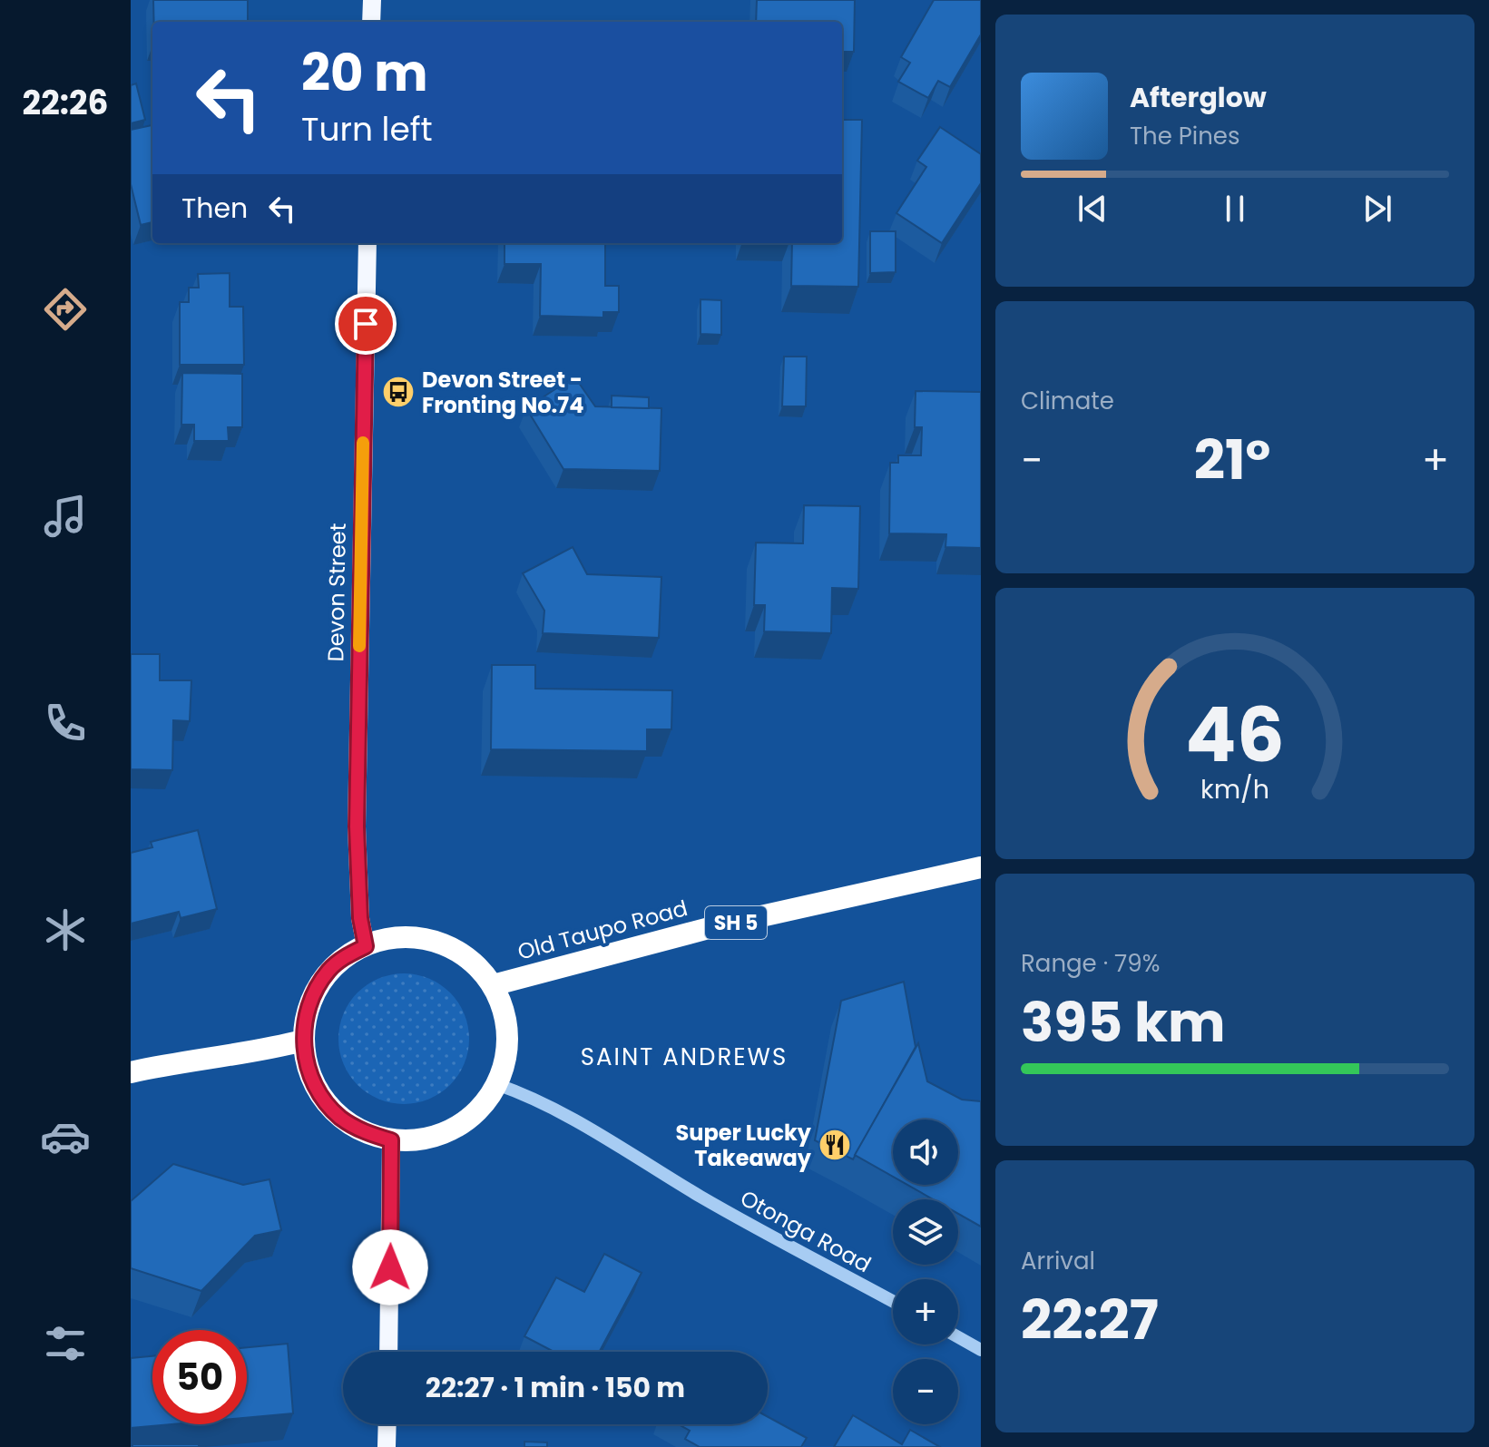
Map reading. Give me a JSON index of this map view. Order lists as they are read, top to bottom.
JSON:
{
  "streets": {
    "highway": ["SH 5", "Old Taupo Road"],
    "main road": ["Devon Street"],
    "street": ["Otonga Road"]
  },
  "crossings": [
    ["Devon Street", "Old Taupo Road"],
    ["Devon Street", "Otonga Road"],
    ["Old Taupo Road", "Otonga Road"]
  ],
  "districts": ["SAINT ANDREWS"],
  "places": {
    "bus stop": ["Devon Street - Fronting No.74"],
    "restaurant": ["Super Lucky Takeaway"]
  },
  "page": {
    "tabs": "22:26",
    "turn": ["20 m", "Turn left"],
    "song": ["Afterglow", "The Pines"],
    "then": "Then",
    "tile": [
      "Climate",
      ["Range · 79%", "395 km"],
      ["Arrival", "22:27"]
    ],
    "heat": ["−", "21°", "+"],
    "map_buttons": ["+", "−"],
    "limit": "50",
    "trip": "22:27 · 1 min · 150 m",
    "gauge": ["46", "km/h"]
  }
}
